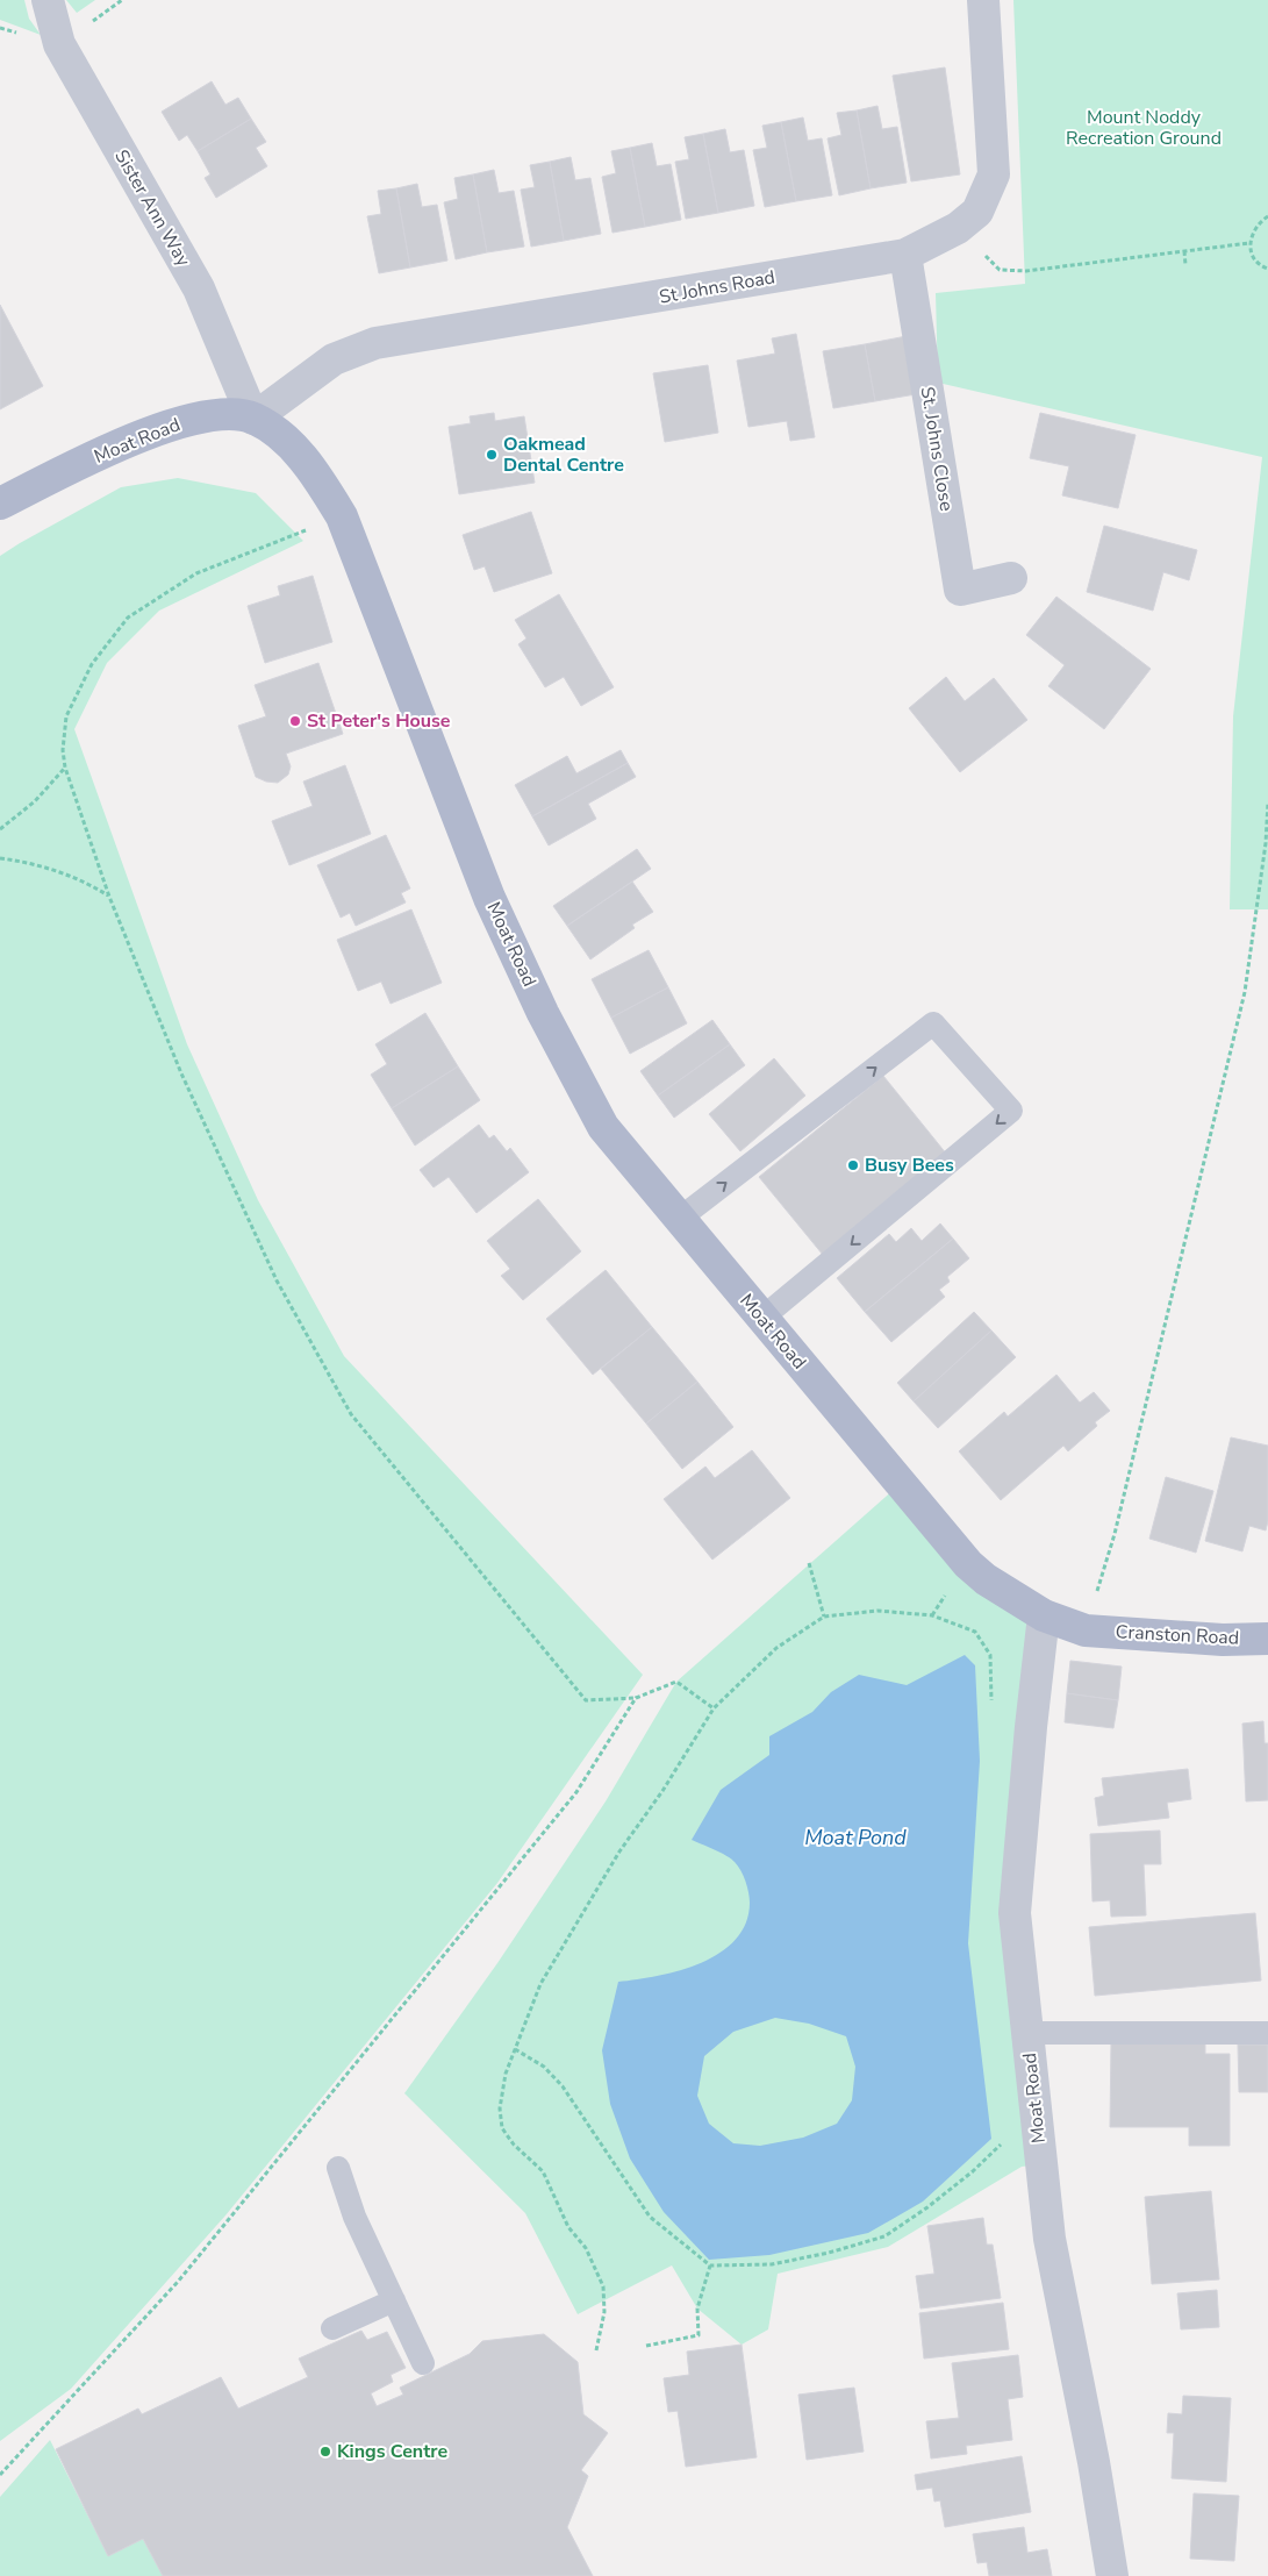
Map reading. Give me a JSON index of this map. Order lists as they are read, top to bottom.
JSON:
{
  "streets": {
    "main road": ["Moat Road", "Cranston Road"],
    "street": ["Sister Ann Way", "St Johns Road", "St. Johns Close"]
  },
  "crossings": [
    ["Sister Ann Way", "St Johns Road"],
    ["Sister Ann Way", "Moat Road"],
    ["St Johns Road", "Moat Road"],
    ["St Johns Road", "St. Johns Close"],
    ["Moat Road", "Cranston Road"]
  ],
  "water": ["Moat Pond"],
  "parks": ["Mount Noddy Recreation Ground"],
  "places": [
    "Oakmead Dental Centre",
    "St Peter's House",
    "Busy Bees",
    "Kings Centre"
  ]
}
